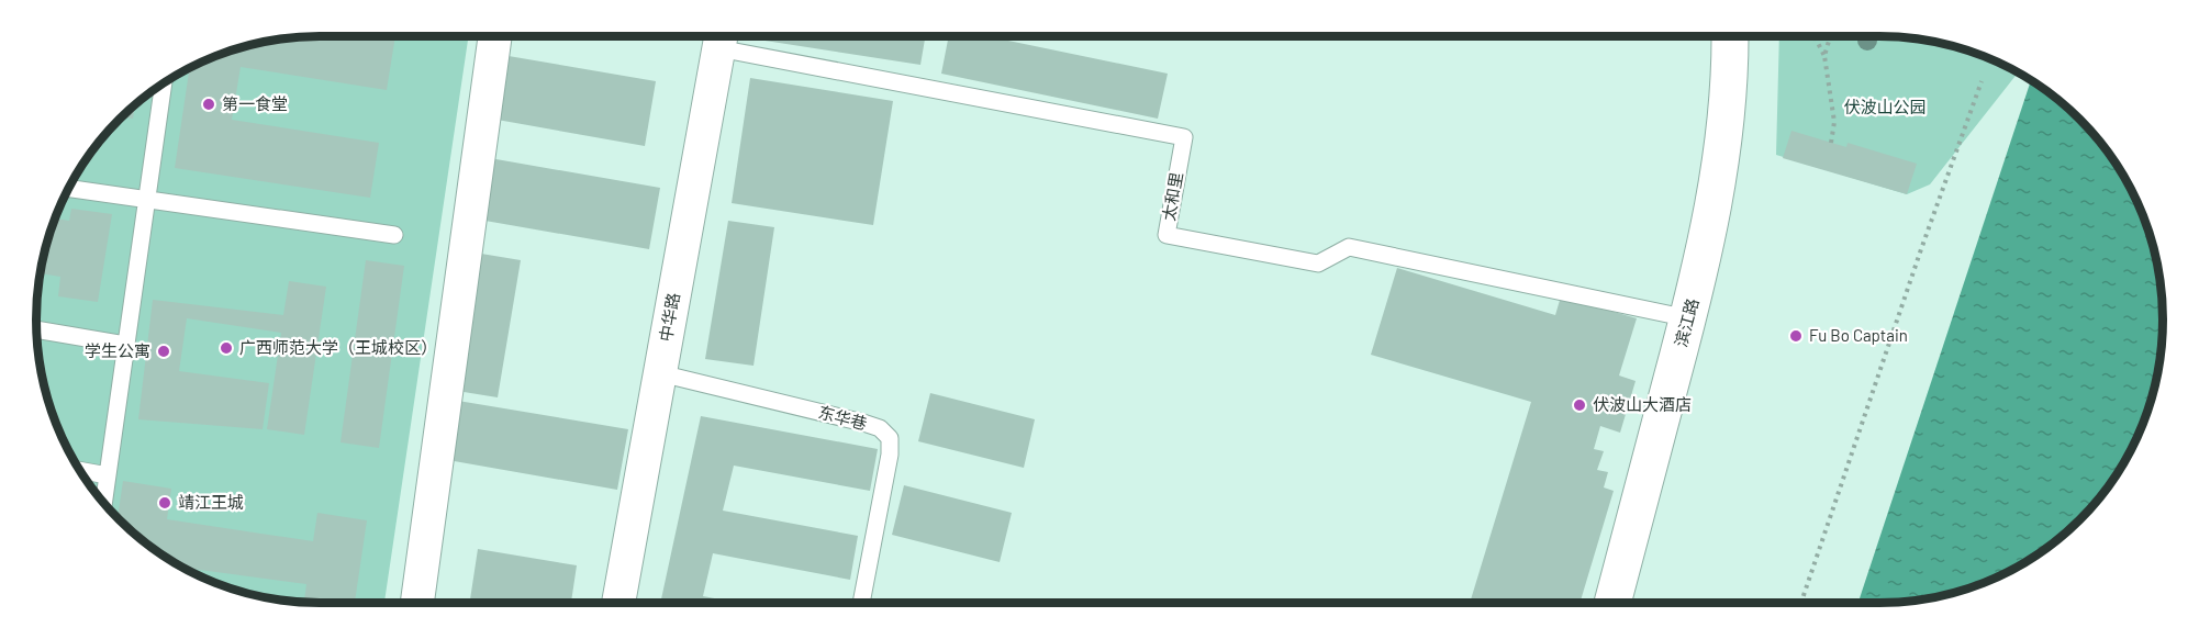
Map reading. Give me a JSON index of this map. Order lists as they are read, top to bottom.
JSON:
{
  "streets": {
    "main road": ["滨江路"],
    "street": ["中华路"],
    "lane": ["太和里", "东华巷"]
  },
  "crossings": [
    ["太和里", "中华路"],
    ["太和里", "滨江路"],
    ["中华路", "东华巷"]
  ],
  "parks": ["伏波山公园"],
  "places": [
    "第一食堂",
    "Fu Bo Captain",
    "广西师范大学（王城校区）",
    "学生公寓",
    "伏波山大酒店",
    "靖江王城"
  ]
}
